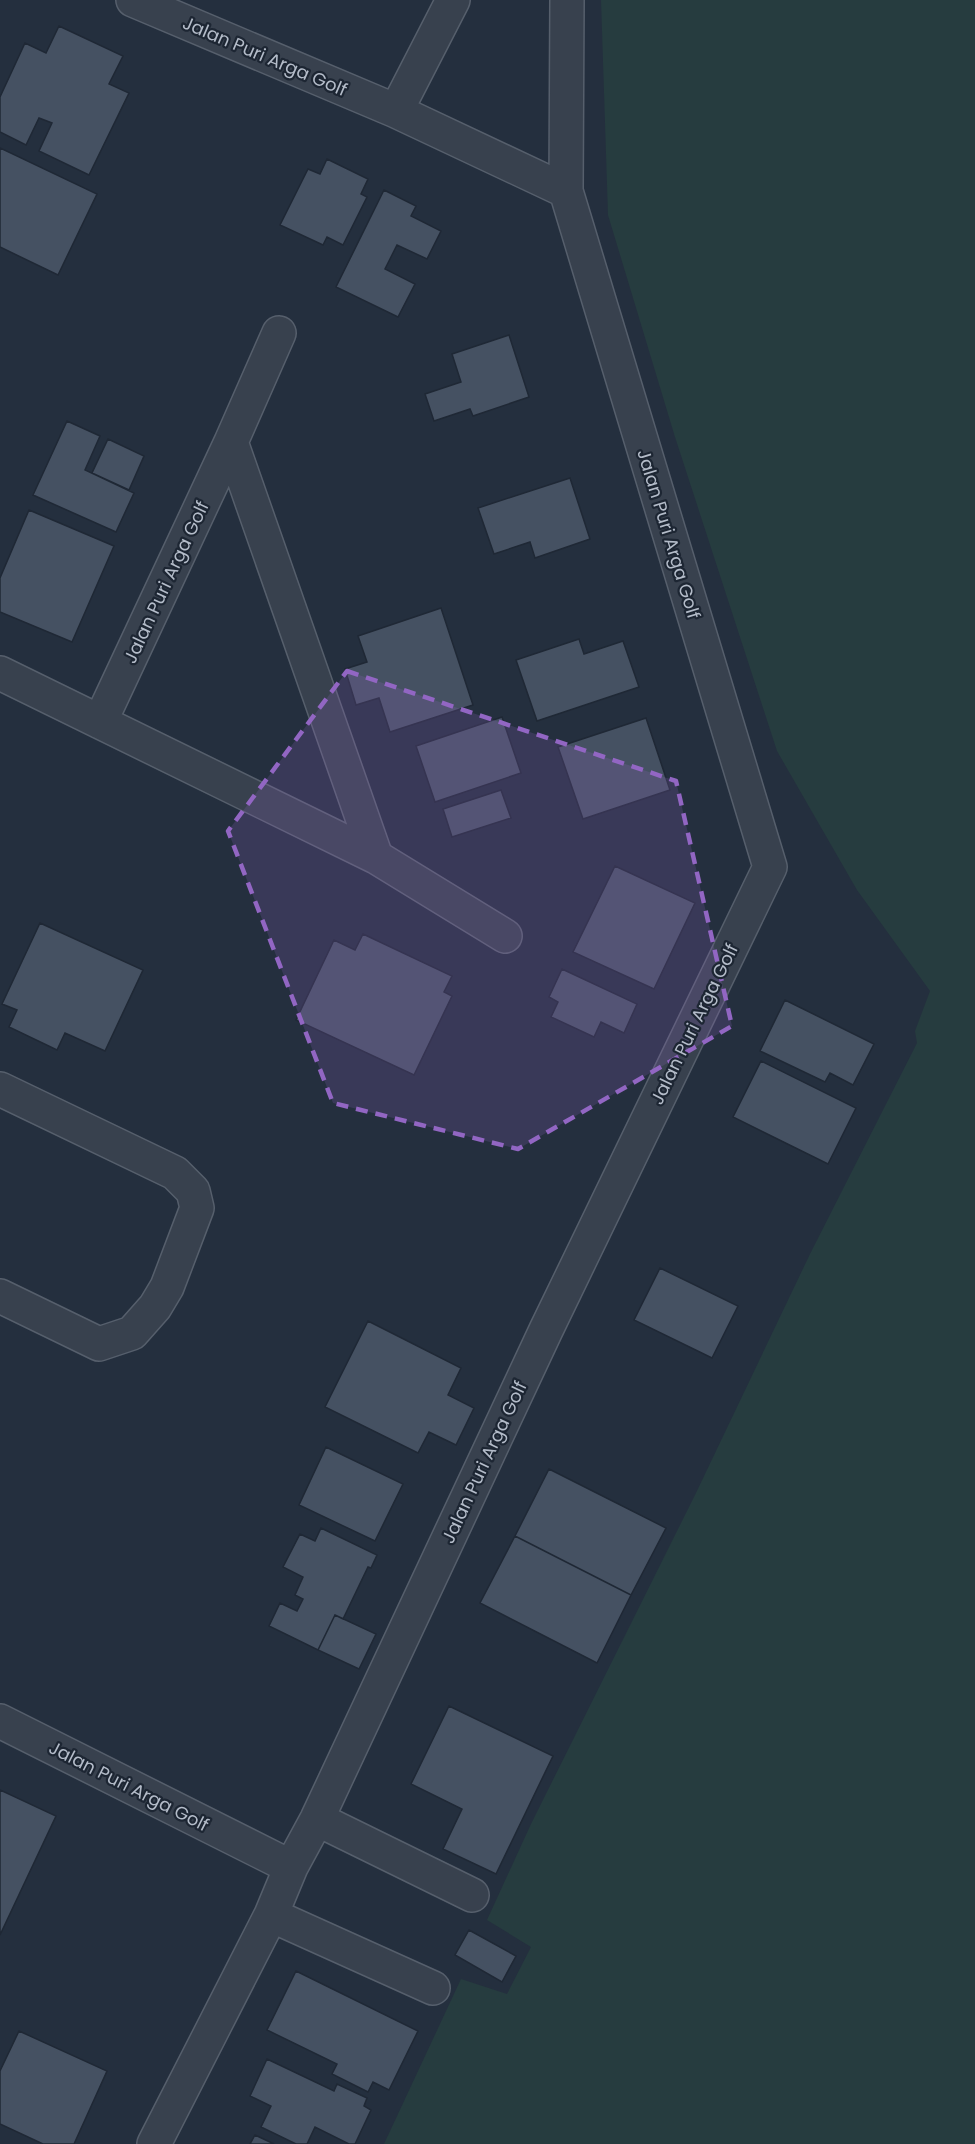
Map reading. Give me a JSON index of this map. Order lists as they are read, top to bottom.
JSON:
{
  "streets": {
    "street": ["Jalan Puri Arga Golf"]
  }
}
